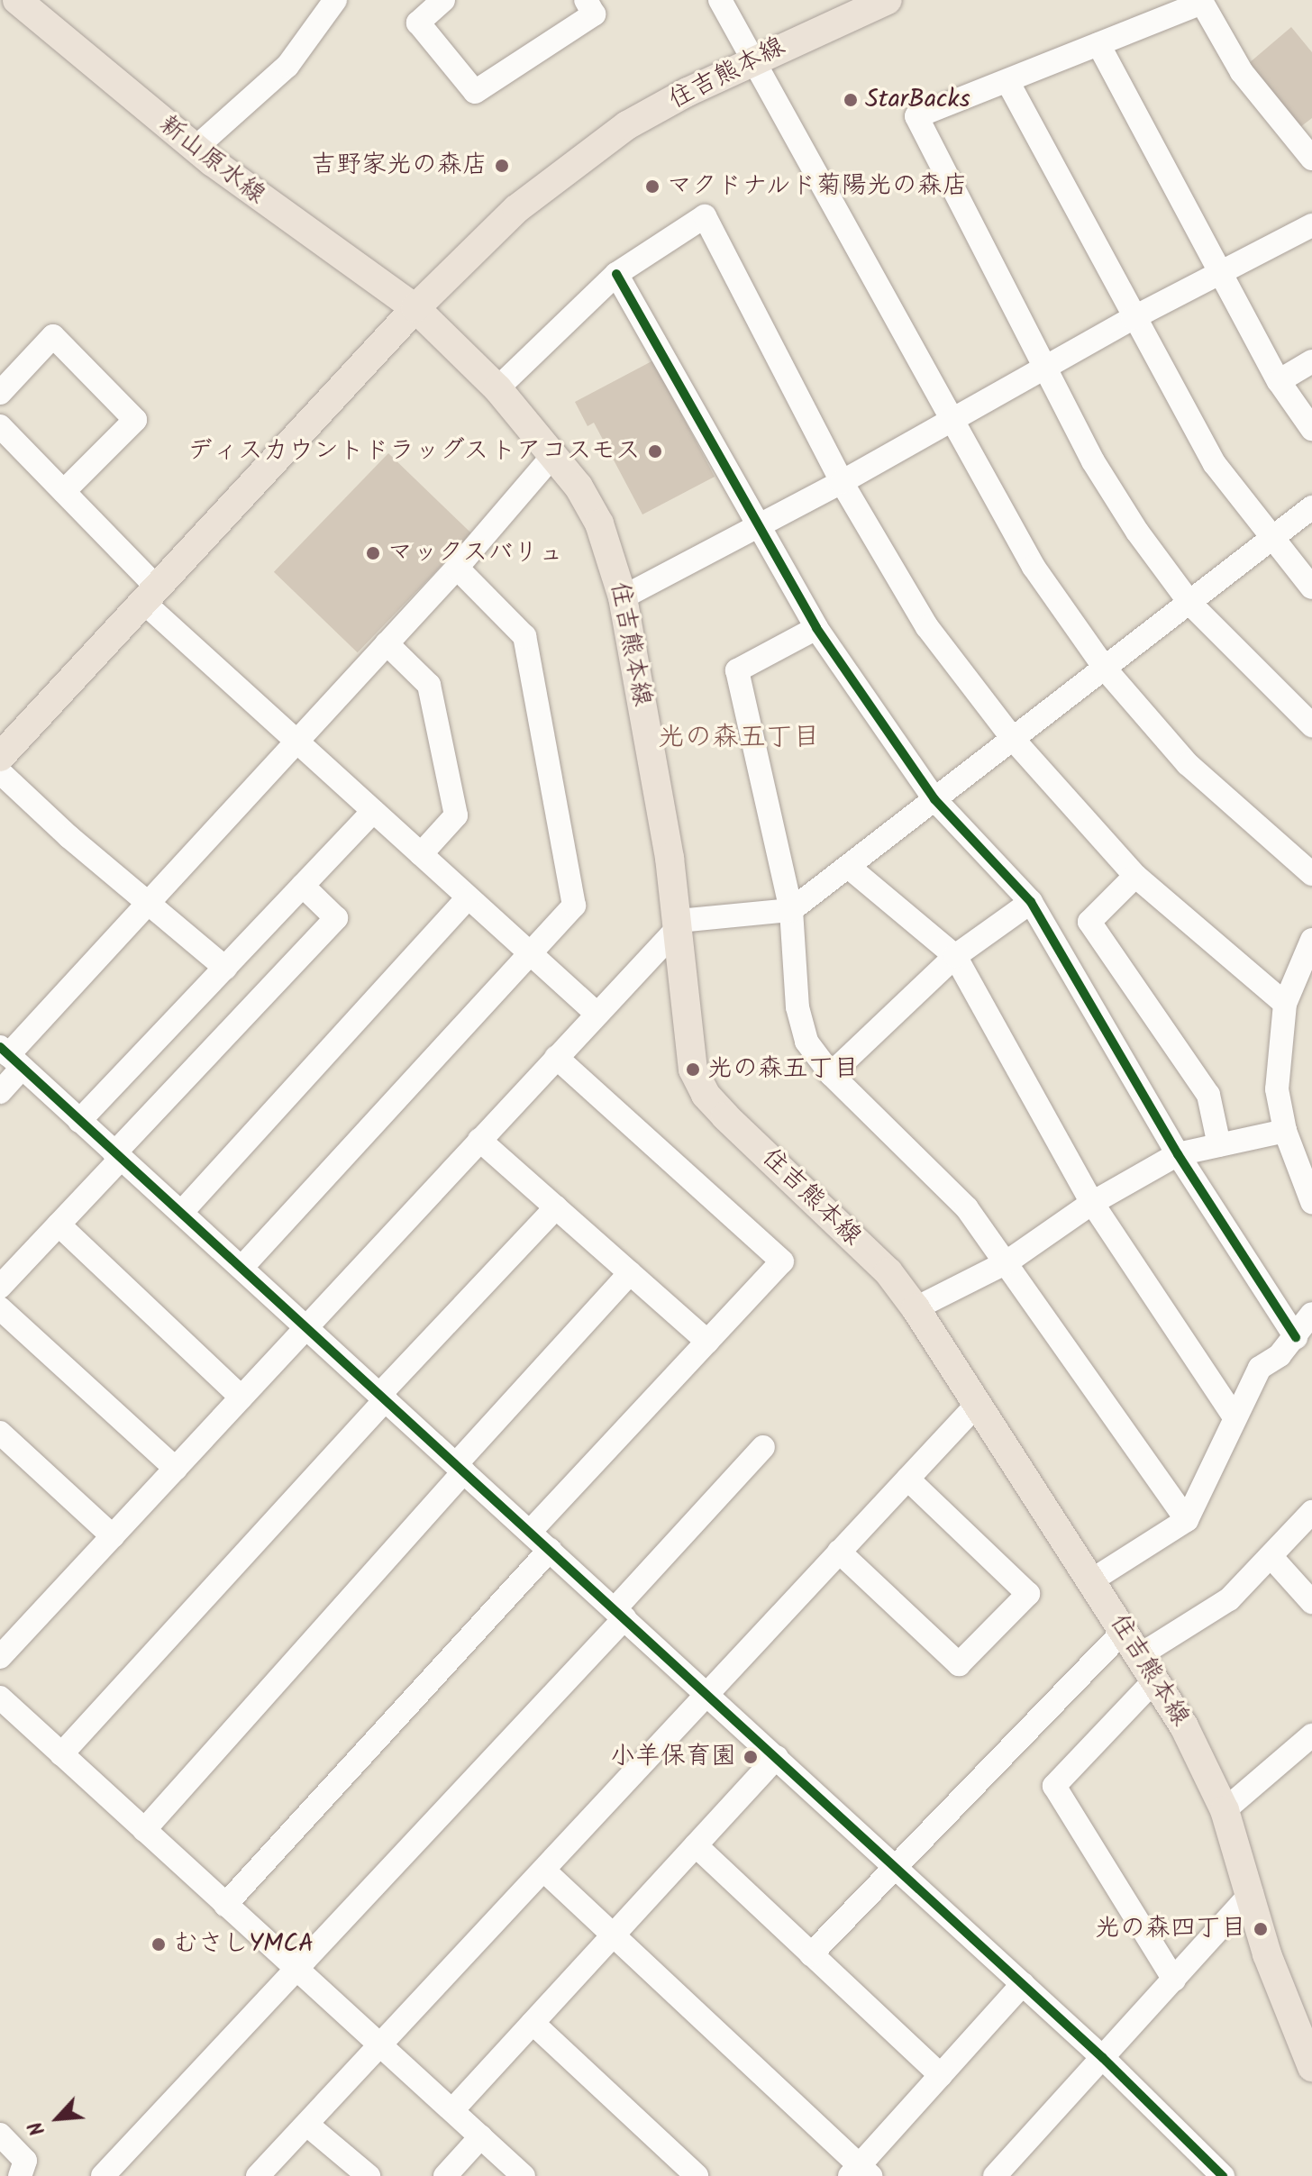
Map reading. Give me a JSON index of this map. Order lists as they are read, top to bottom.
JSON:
{
  "streets": {
    "main road": ["住吉熊本線", "新山原水線"]
  },
  "crossings": [
    ["住吉熊本線", "新山原水線"]
  ],
  "districts": ["光の森五丁目"],
  "places": [
    "StarBacks",
    "吉野家光の森店",
    "マクドナルド菊陽光の森店",
    "ディスカウントドラッグストアコスモス",
    "マックスバリュ",
    "光の森五丁目",
    "小羊保育園",
    "光の森四丁目",
    "むさしYMCA"
  ],
  "north": "bottom left"
}
